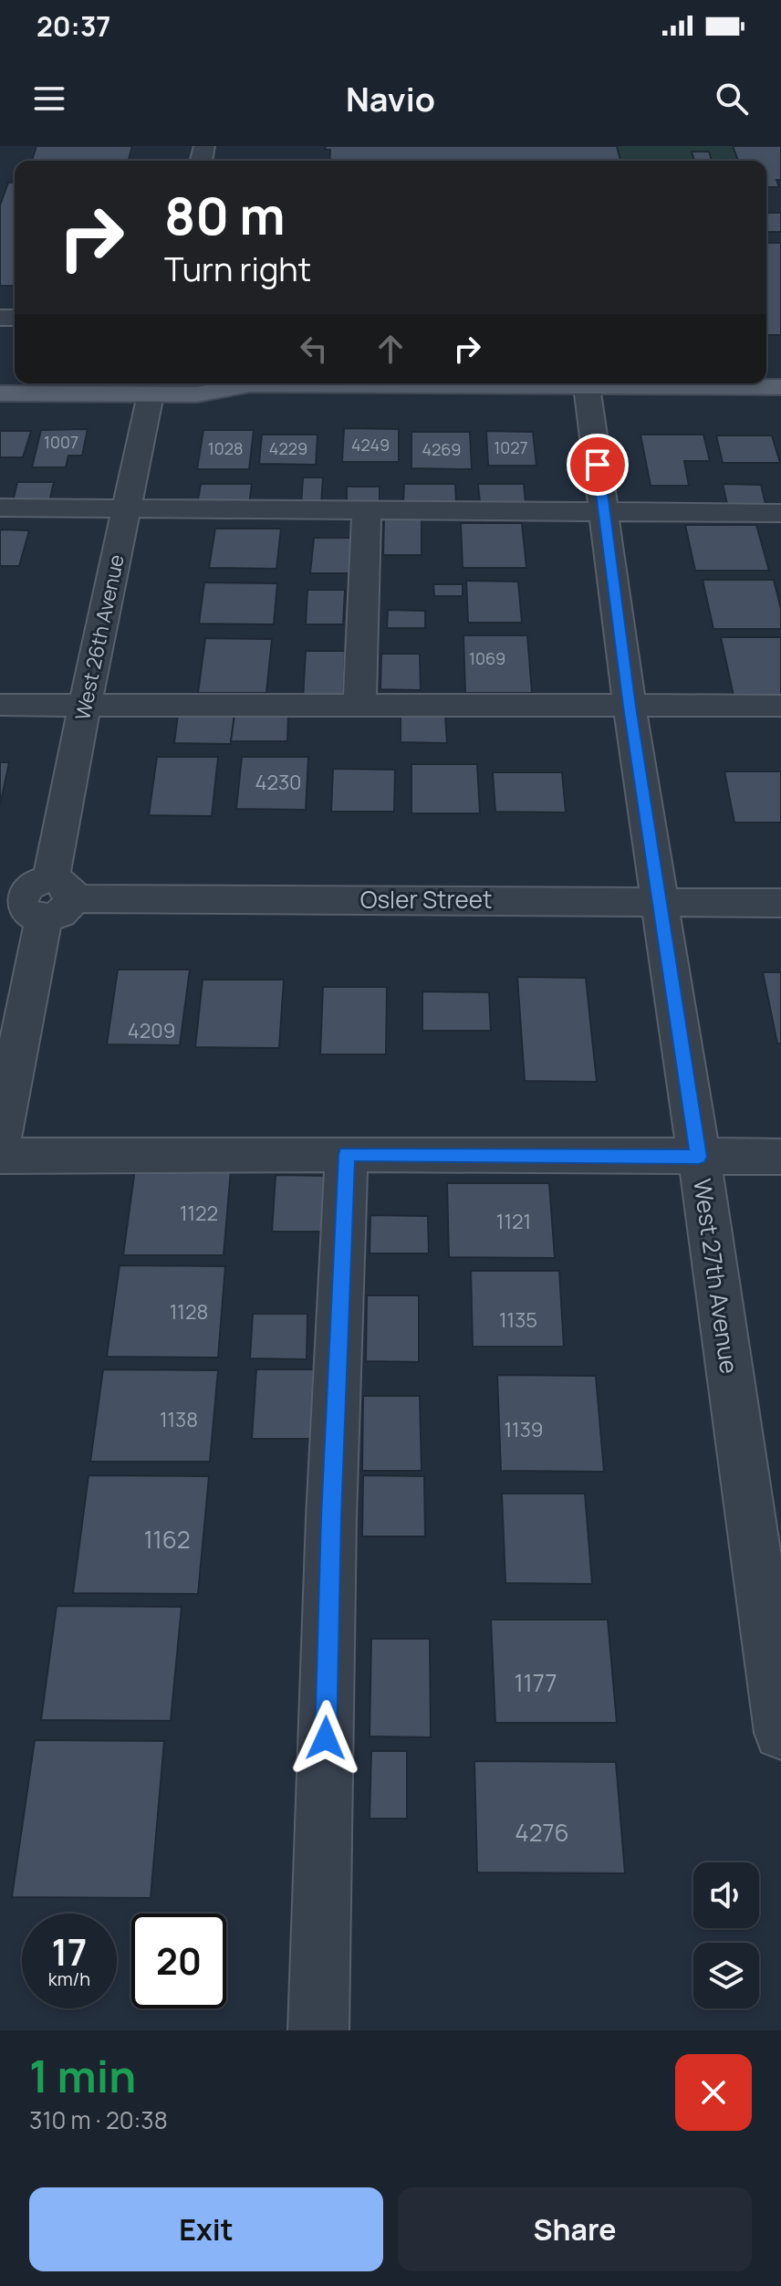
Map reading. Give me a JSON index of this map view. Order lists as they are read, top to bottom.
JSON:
{
  "streets": {
    "street": ["West 26th Avenue", "Osler Street", "West 27th Avenue"]
  },
  "crossings": [
    ["West 26th Avenue", "Osler Street"],
    ["Osler Street", "West 27th Avenue"]
  ],
  "house_numbers": [
    "1007",
    "4249",
    "1027",
    "1028",
    "4229",
    "4269",
    "1069",
    "4230",
    "4209",
    "1122",
    "1121",
    "1128",
    "1135",
    "1138",
    "1139",
    "1162",
    "1177",
    "4276"
  ],
  "page": {
    "status": "20:37",
    "header": "Navio",
    "turn": ["80 m", "Turn right"],
    "speed": "17 km/h",
    "limit": "20",
    "heading": ["1 min", "310 m · 20:38"],
    "buttons": ["Exit", "Share"]
  }
}
